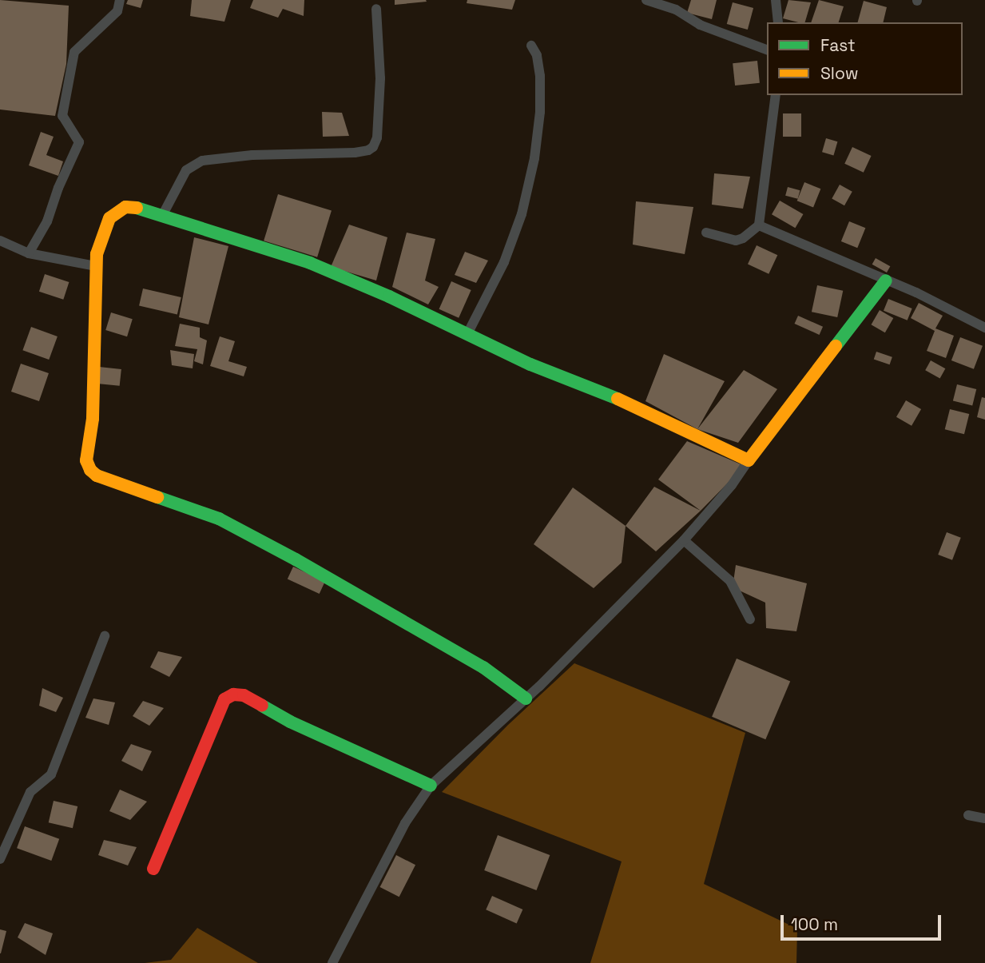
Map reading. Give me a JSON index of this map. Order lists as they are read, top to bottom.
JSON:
{
  "legend": ["Fast", "Slow"],
  "scale_bar": "100 m"
}
